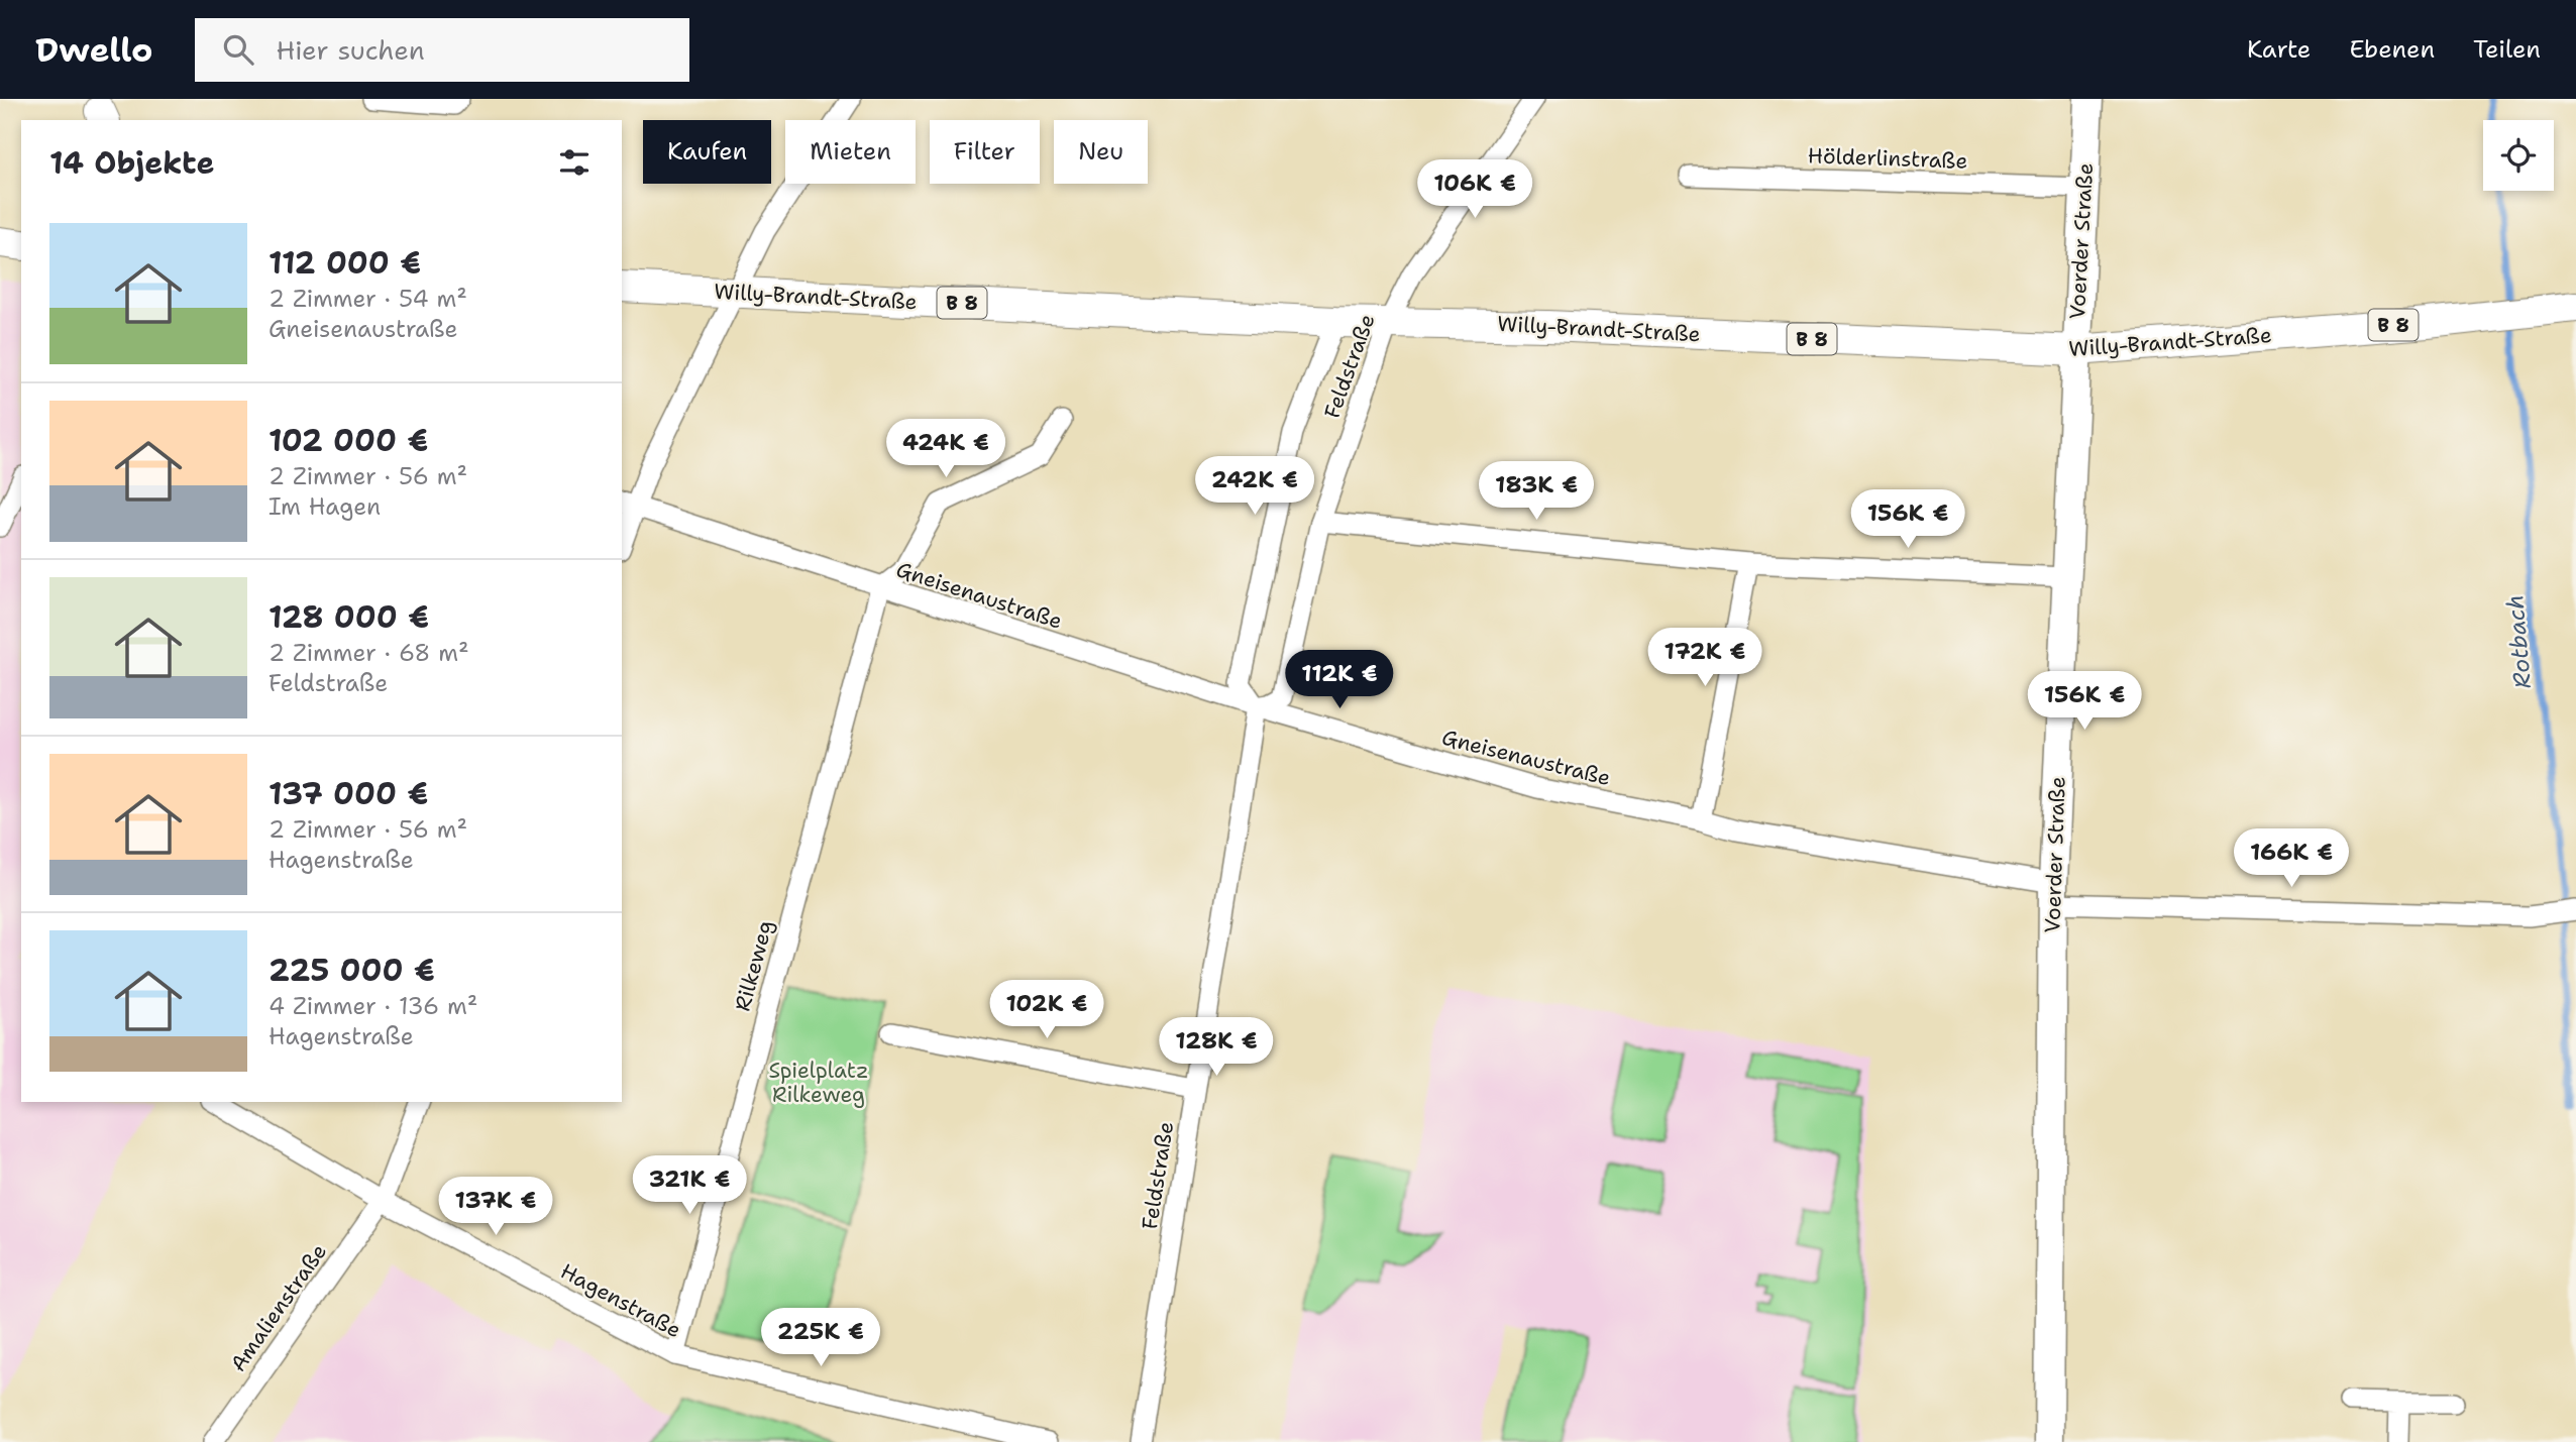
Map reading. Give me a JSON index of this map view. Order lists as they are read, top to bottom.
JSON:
{
  "streets": {
    "main road": ["Voerder Straße", "Willy-Brandt-Straße", "B 8"],
    "street": [
      "Hölderlinstraße",
      "Feldstraße",
      "Gneisenaustraße",
      "Rilkeweg",
      "Hagenstraße",
      "Amalienstraße"
    ]
  },
  "crossings": [
    ["Hölderlinstraße", "Voerder Straße"],
    ["Voerder Straße", "Willy-Brandt-Straße"],
    ["Voerder Straße", "Gneisenaustraße"],
    ["Willy-Brandt-Straße", "Feldstraße"],
    ["Feldstraße", "Gneisenaustraße"],
    ["Gneisenaustraße", "Rilkeweg"],
    ["Rilkeweg", "Hagenstraße"],
    ["Hagenstraße", "Amalienstraße"]
  ],
  "water": ["Rotbach"],
  "parks": ["Spielplatz Rilkeweg"],
  "page": {
    "header": "Dwello",
    "search": "Hier suchen",
    "nav": ["Karte", "Ebenen", "Teilen"],
    "chip": [
      "Kaufen",
      "Mieten",
      "Filter",
      "Neu"
    ],
    "heading": "14 Objekte",
    "price": [
      "106K €",
      "424K €",
      "242K €",
      "183K €",
      "156K €",
      "172K €",
      "112K €",
      "156K €",
      "166K €",
      "102K €",
      "128K €",
      "321K €",
      "137K €",
      "225K €"
    ],
    "list": [
      {
        "name": "112 000 €",
        "note": "2 Zimmer · 54 m² · Gneisenaustraße"
      },
      {
        "name": "102 000 €",
        "note": "2 Zimmer · 56 m² · Im Hagen"
      },
      {
        "name": "128 000 €",
        "note": "2 Zimmer · 68 m² · Feldstraße"
      },
      {
        "name": "137 000 €",
        "note": "2 Zimmer · 56 m² · Hagenstraße"
      },
      {
        "name": "225 000 €",
        "note": "4 Zimmer · 136 m² · Hagenstraße"
      }
    ]
  }
}
